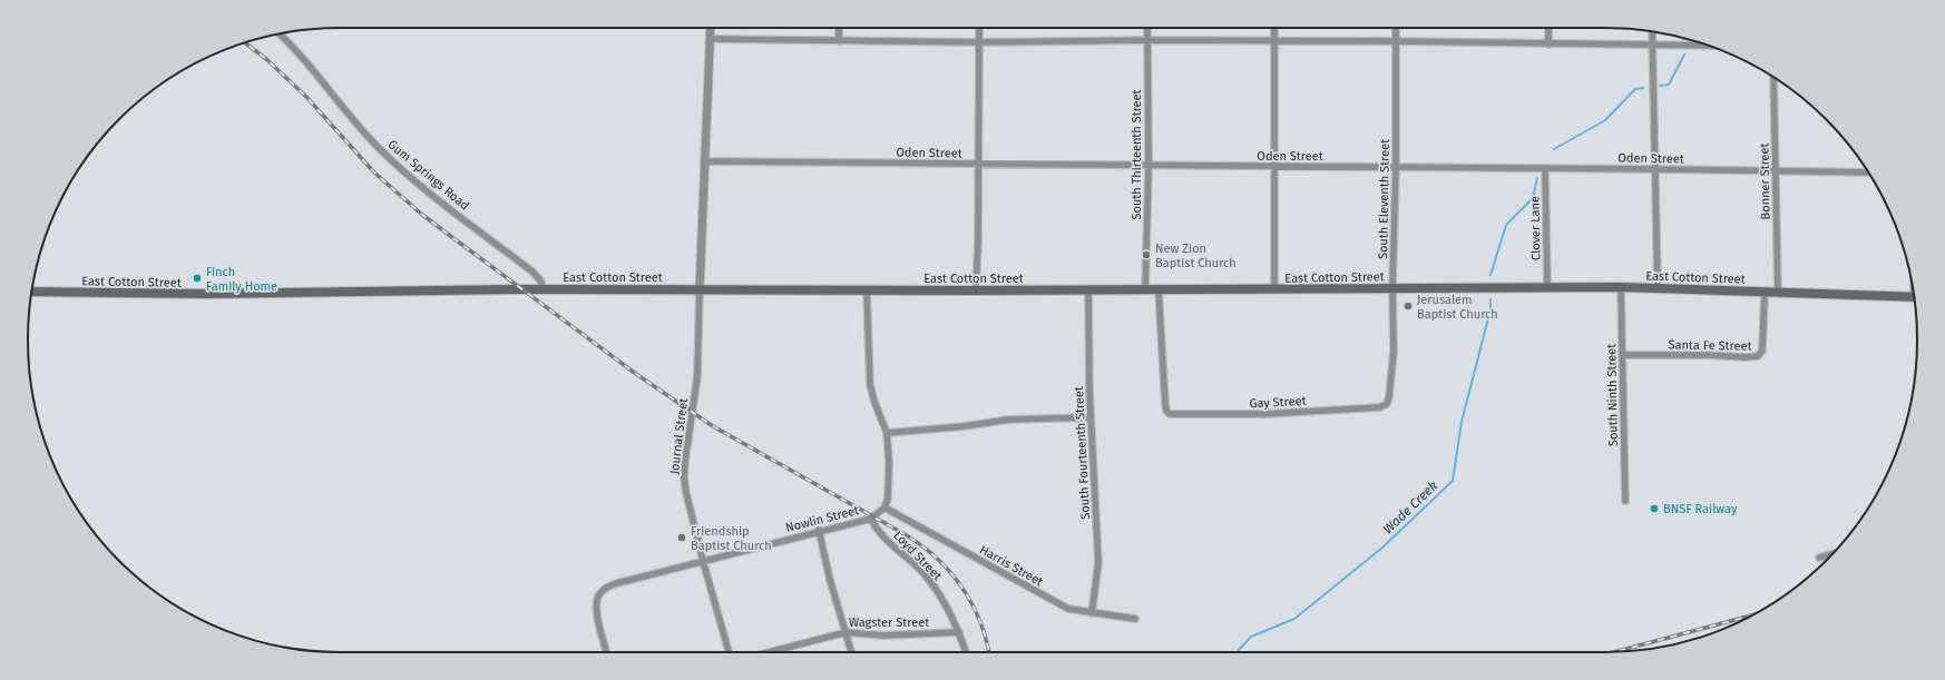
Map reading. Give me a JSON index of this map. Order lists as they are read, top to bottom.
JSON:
{
  "streets": {
    "main road": ["East Cotton Street"],
    "street": [
      "Oden Street",
      "South Thirteenth Street",
      "Gum Springs Road",
      "Bonner Street",
      "South Eleventh Street",
      "Clover Lane",
      "Santa Fe Street",
      "South Ninth Street",
      "Gay Street",
      "Journal Street",
      "South Fourteenth Street",
      "Nowlin Street",
      "Loyd Street",
      "Harris Street",
      "Wagster Street"
    ]
  },
  "crossings": [
    ["Oden Street", "South Thirteenth Street"],
    ["Oden Street", "Bonner Street"],
    ["Oden Street", "South Eleventh Street"],
    ["Oden Street", "Clover Lane"],
    ["South Thirteenth Street", "East Cotton Street"],
    ["Gum Springs Road", "East Cotton Street"],
    ["Bonner Street", "East Cotton Street"],
    ["South Eleventh Street", "East Cotton Street"],
    ["South Eleventh Street", "Gay Street"],
    ["Clover Lane", "East Cotton Street"],
    ["East Cotton Street", "Santa Fe Street"],
    ["East Cotton Street", "South Ninth Street"],
    ["East Cotton Street", "Gay Street"],
    ["East Cotton Street", "Journal Street"],
    ["East Cotton Street", "South Fourteenth Street"],
    ["Santa Fe Street", "South Ninth Street"],
    ["Journal Street", "Nowlin Street"],
    ["South Fourteenth Street", "Harris Street"],
    ["Nowlin Street", "Loyd Street"],
    ["Loyd Street", "Wagster Street"]
  ],
  "water": ["Wade Creek"],
  "places": [
    "New Zion Baptist Church",
    "Finch Family Home",
    "Jerusalem Baptist Church",
    "BNSF Railway",
    "Friendship Baptist Church"
  ]
}
